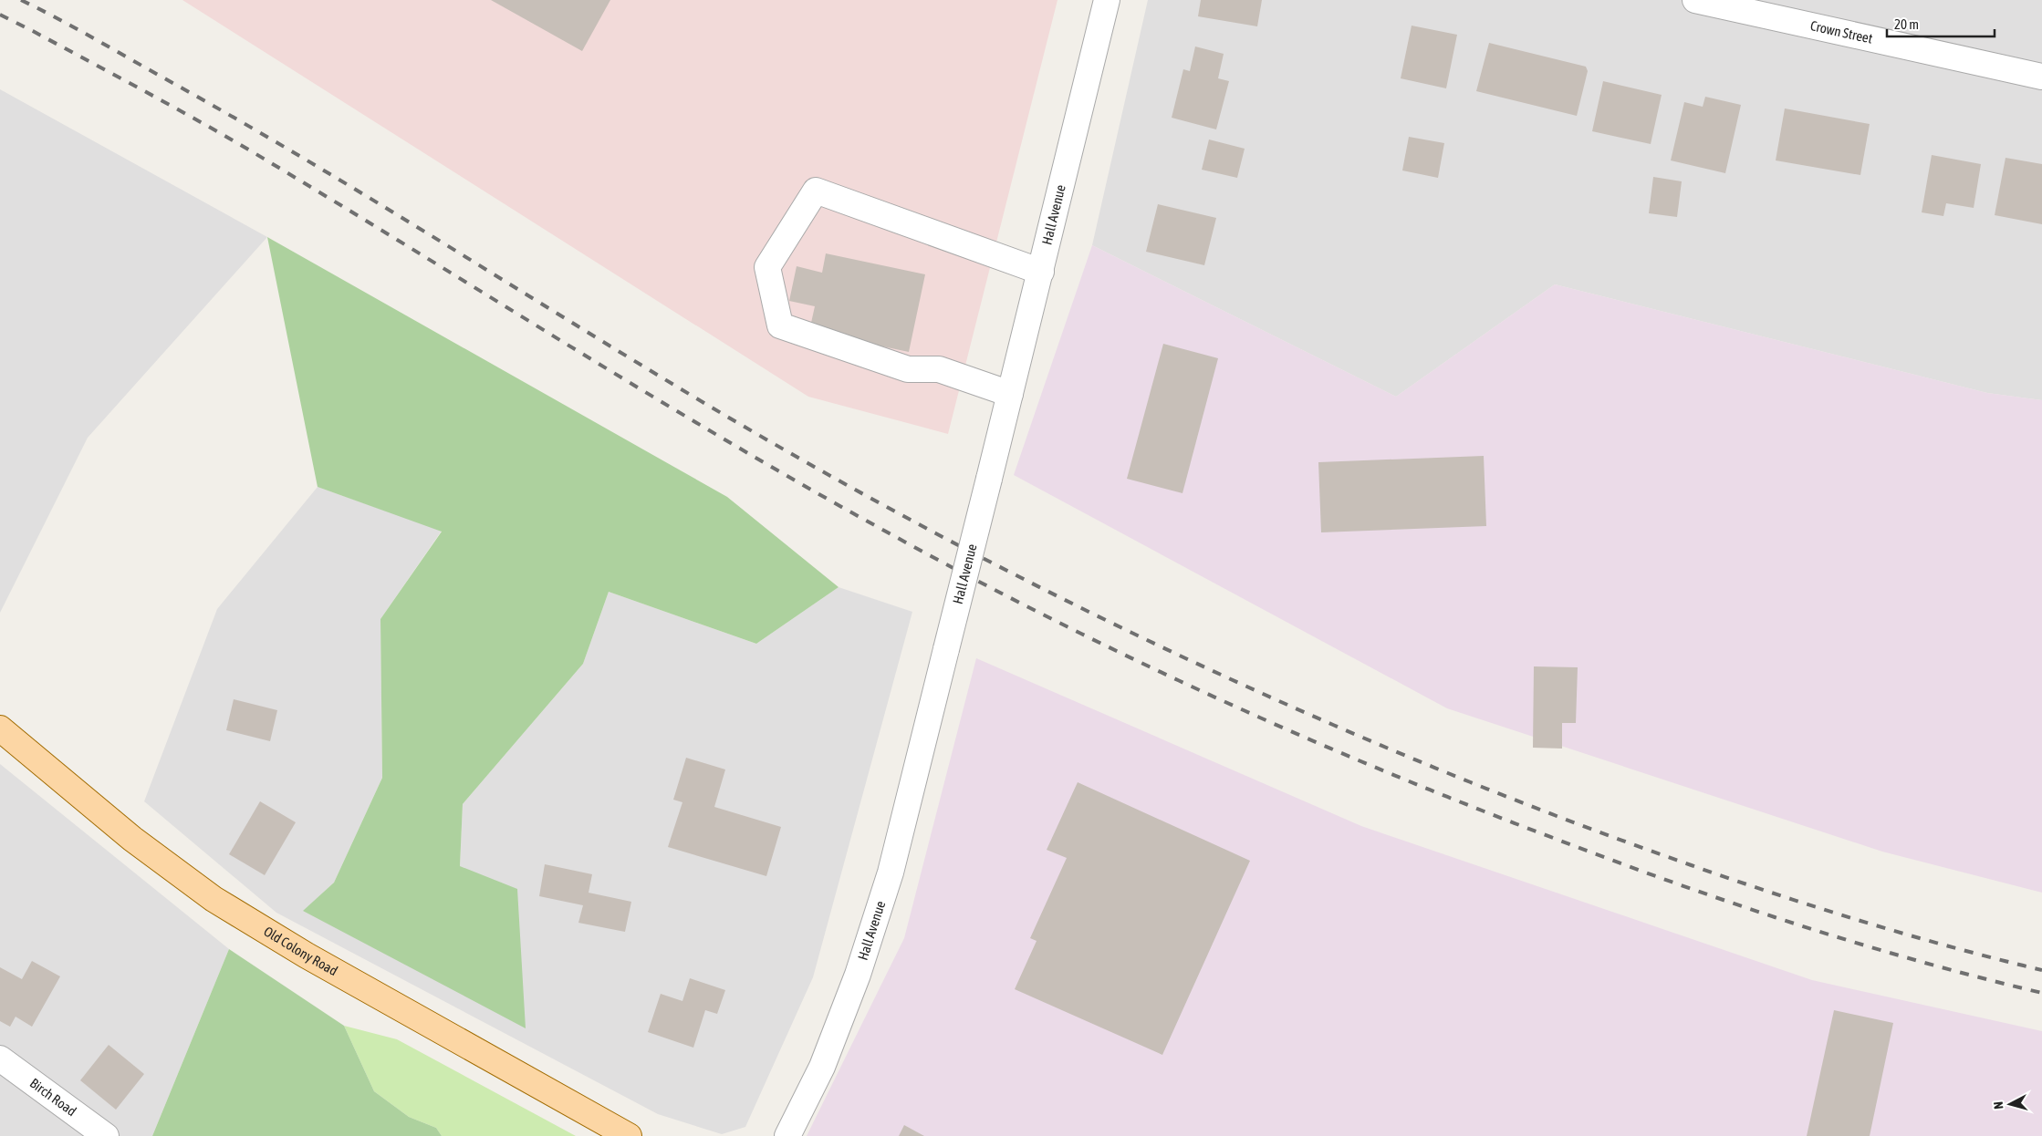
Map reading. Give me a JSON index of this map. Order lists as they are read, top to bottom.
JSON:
{
  "streets": {
    "main road": ["Old Colony Road"],
    "street": ["Crown Street", "Hall Avenue", "Birch Road"]
  },
  "scale_bar": "20 m",
  "north": "left"
}
